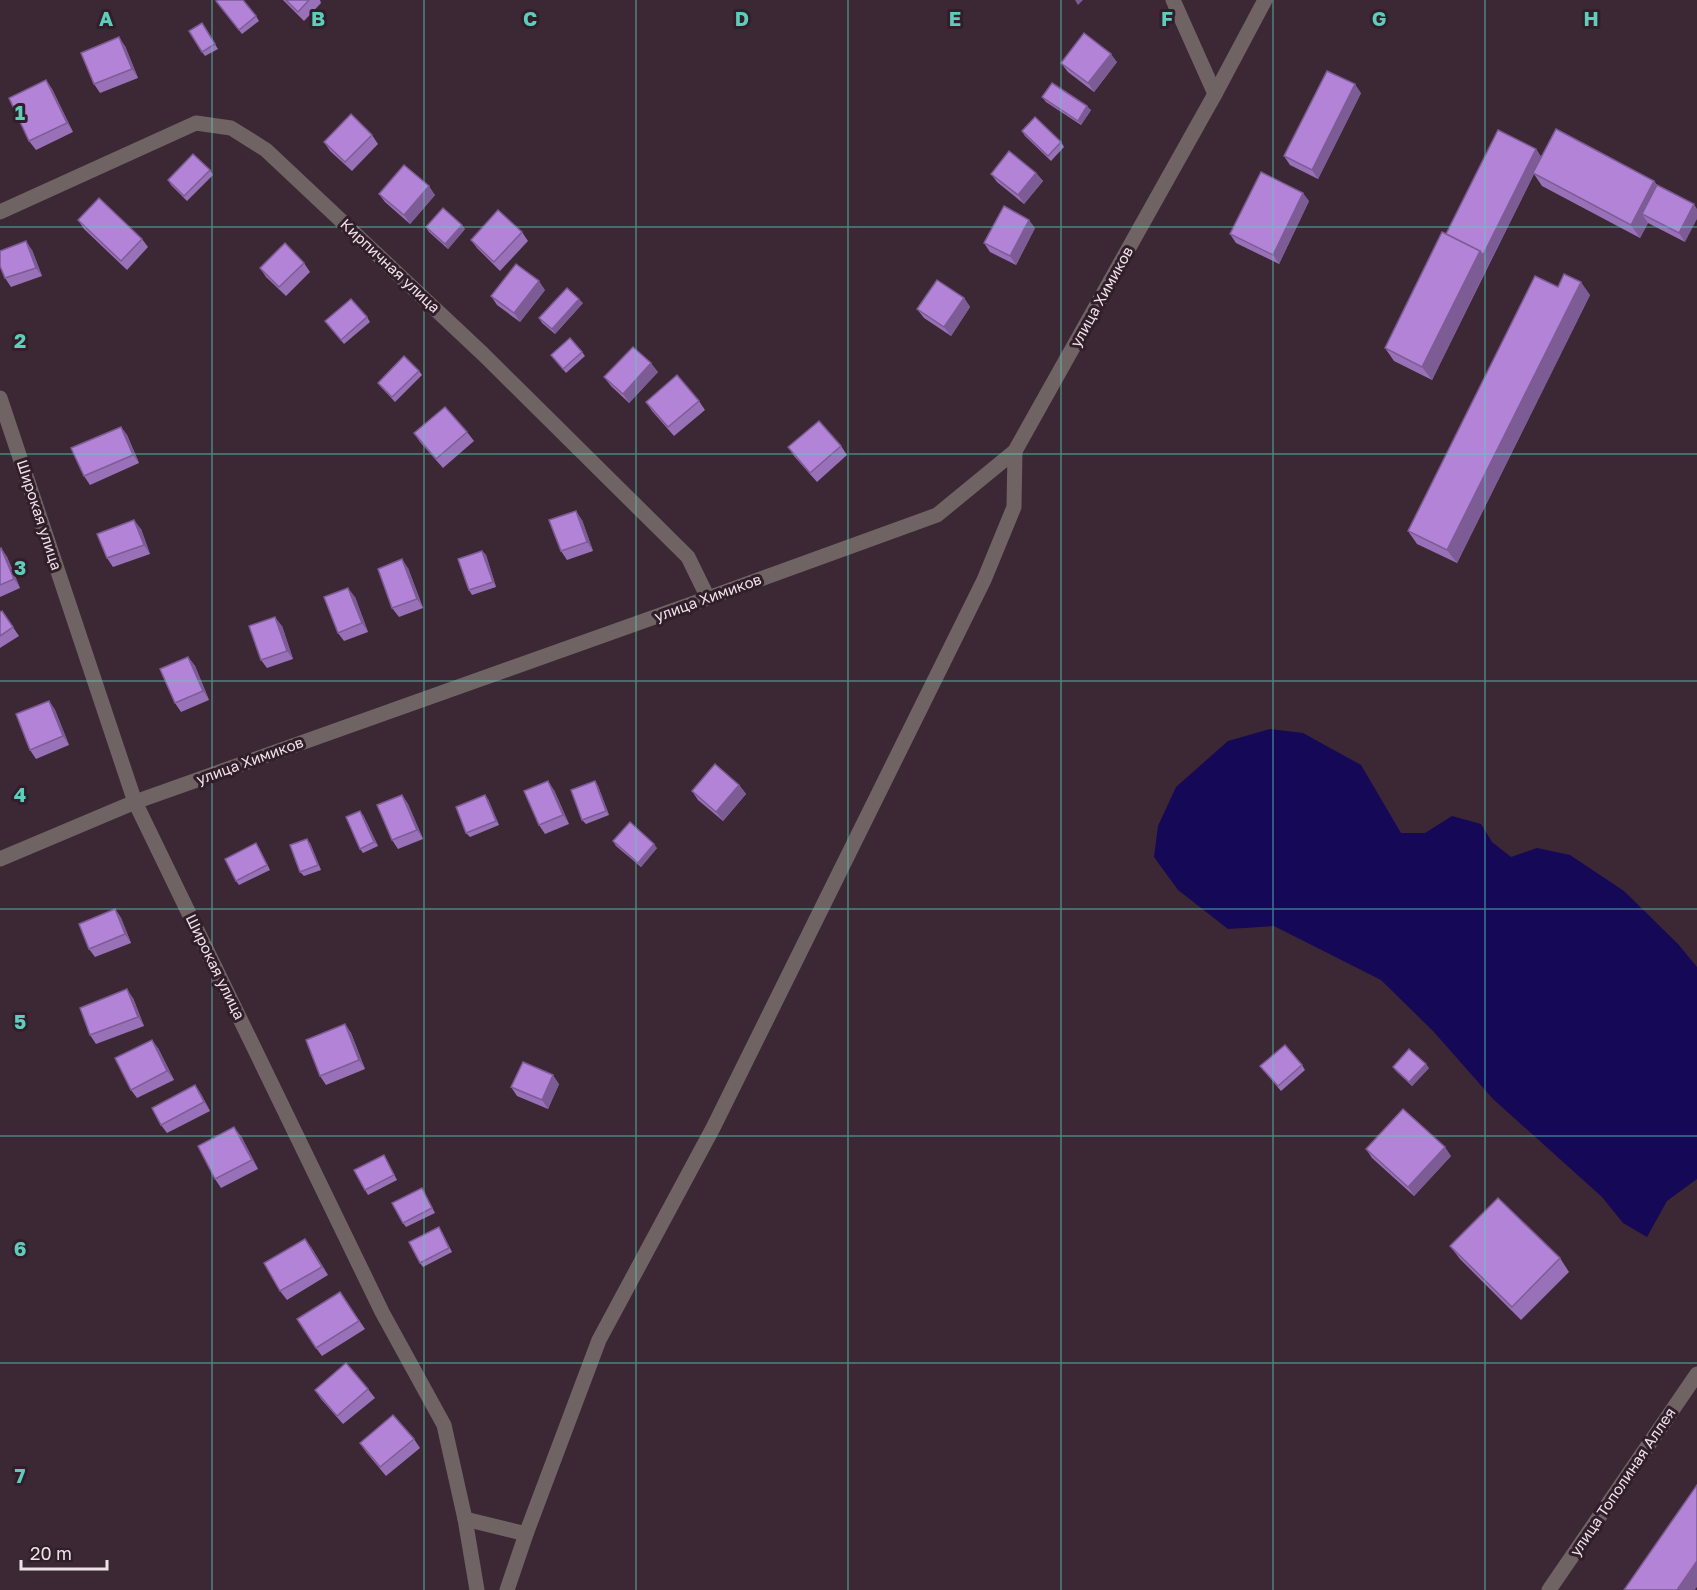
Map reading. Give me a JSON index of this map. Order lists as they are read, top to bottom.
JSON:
{
  "streets": {
    "street": [
      "Кирпичная улица",
      "улица Химиков",
      "Широкая улица",
      "улица Тополиная Аллея"
    ]
  },
  "crossings": [
    ["Кирпичная улица", "улица Химиков"],
    ["улица Химиков", "Широкая улица"]
  ],
  "scale_bar": "20 m",
  "grid": {
    "columns": [
      "A",
      "B",
      "C",
      "D",
      "E",
      "F",
      "G",
      "H"
    ],
    "rows": [
      "1",
      "2",
      "3",
      "4",
      "5",
      "6",
      "7"
    ]
  }
}
